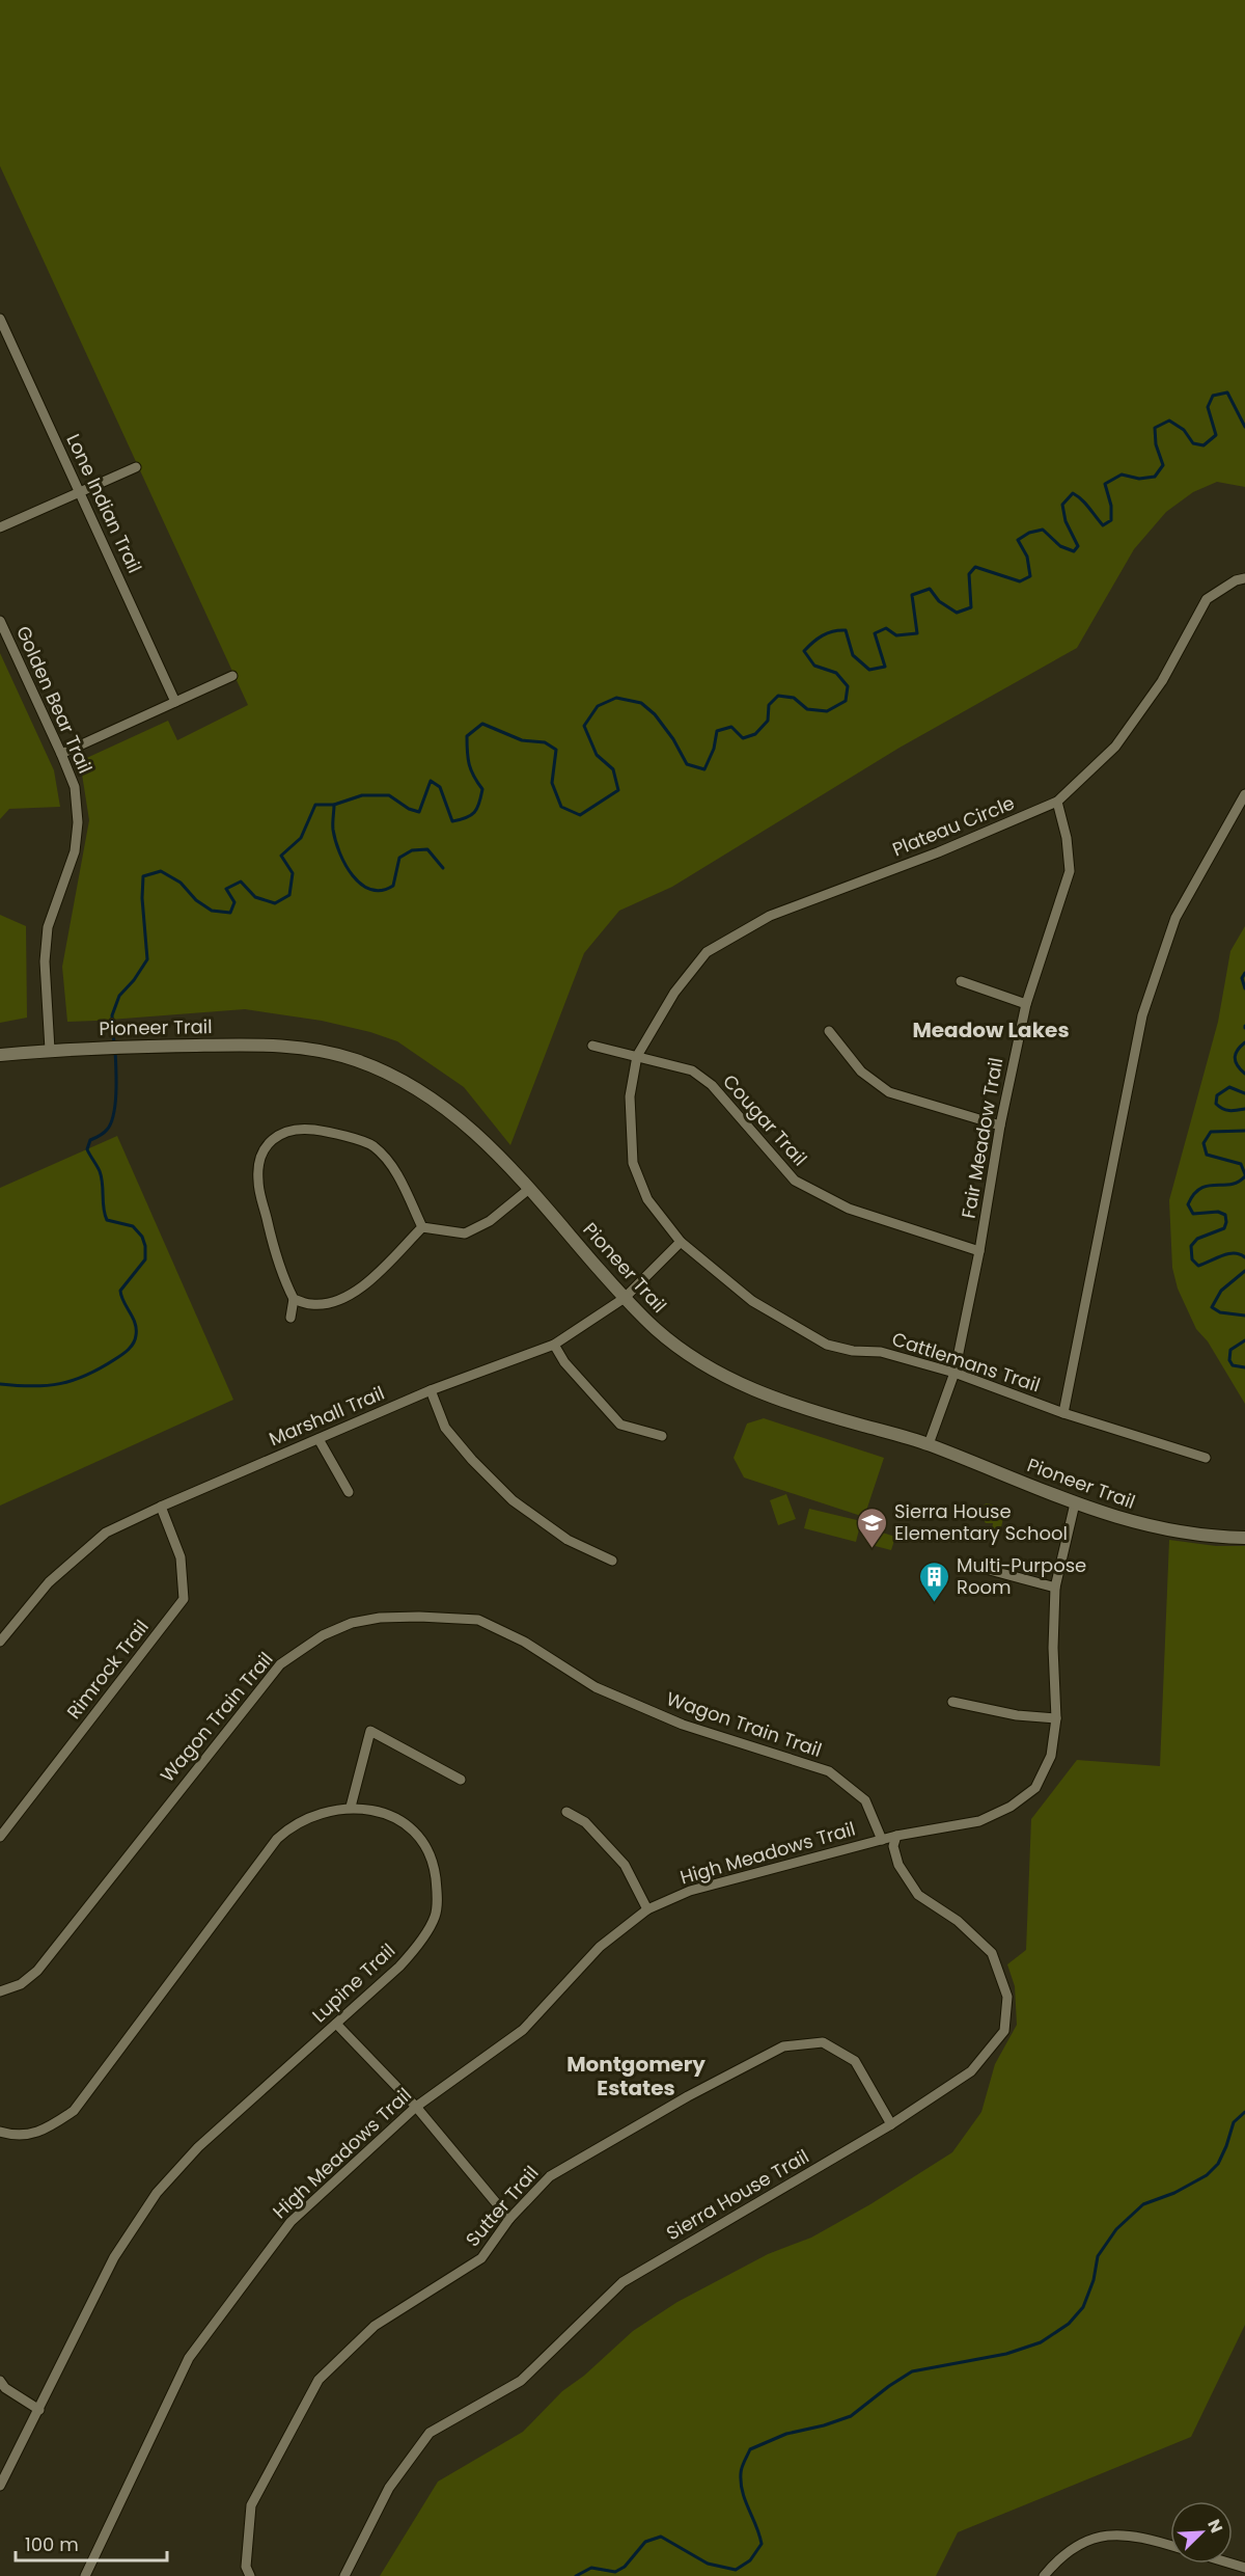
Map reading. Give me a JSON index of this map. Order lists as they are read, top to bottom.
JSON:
{
  "streets": {
    "main road": ["Pioneer Trail"],
    "street": [
      "Lone Indian Trail",
      "Golden Bear Trail",
      "Plateau Circle",
      "Cougar Trail",
      "Fair Meadow Trail",
      "Cattlemans Trail",
      "Marshall Trail",
      "Rimrock Trail",
      "Wagon Train Trail",
      "High Meadows Trail",
      "Lupine Trail",
      "Sierra House Trail",
      "Sutter Trail"
    ]
  },
  "crossings": [
    ["Golden Bear Trail", "Pioneer Trail"],
    ["Plateau Circle", "Cougar Trail"],
    ["Plateau Circle", "Fair Meadow Trail"],
    ["Plateau Circle", "Cattlemans Trail"],
    ["Pioneer Trail", "Fair Meadow Trail"],
    ["Pioneer Trail", "Marshall Trail"],
    ["Pioneer Trail", "High Meadows Trail"],
    ["Cougar Trail", "Fair Meadow Trail"],
    ["Cougar Trail", "Cattlemans Trail"],
    ["Fair Meadow Trail", "Cattlemans Trail"],
    ["Cattlemans Trail", "Marshall Trail"],
    ["Marshall Trail", "Rimrock Trail"],
    ["Wagon Train Trail", "High Meadows Trail"],
    ["High Meadows Trail", "Sierra House Trail"],
    ["Sierra House Trail", "Sutter Trail"]
  ],
  "districts": ["Meadow Lakes", "Montgomery Estates"],
  "places": {
    "school or university": ["Sierra House Elementary School"],
    "building": ["Multi-Purpose Room"]
  },
  "scale_bar": "100 m",
  "north": "top right"
}
